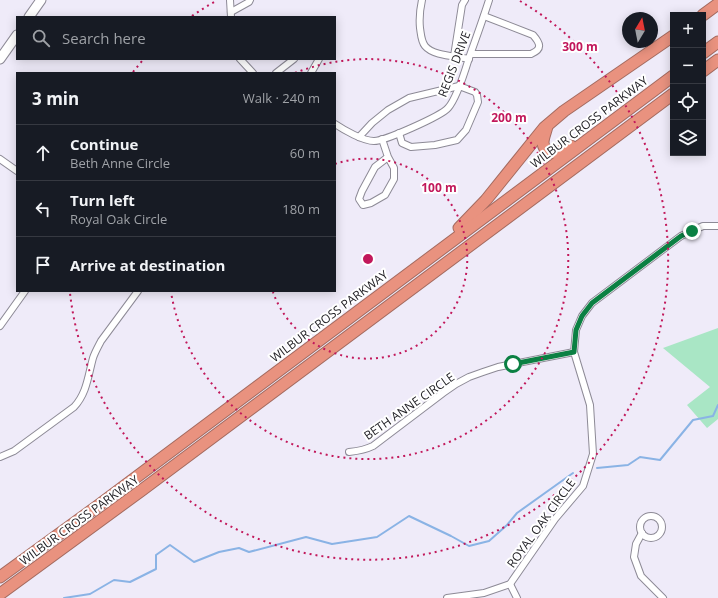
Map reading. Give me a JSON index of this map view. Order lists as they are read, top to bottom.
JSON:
{
  "streets": {
    "highway": ["WILBUR CROSS PARKWAY"],
    "street": ["REGIS DRIVE", "BETH ANNE CIRCLE", "ROYAL OAK CIRCLE"]
  },
  "crossings": [
    ["BETH ANNE CIRCLE", "ROYAL OAK CIRCLE"]
  ],
  "north": "top",
  "page": {
    "map_buttons": ["+", "−"],
    "search": "Search here",
    "heading": ["3 min", "Walk · 240 m"],
    "list": [
      ["Continue", "Beth Anne Circle", "60 m"],
      ["Turn left", "Royal Oak Circle", "180 m"],
      "Arrive at destination"
    ]
  },
  "rings": ["300 m", "200 m", "100 m"]
}
